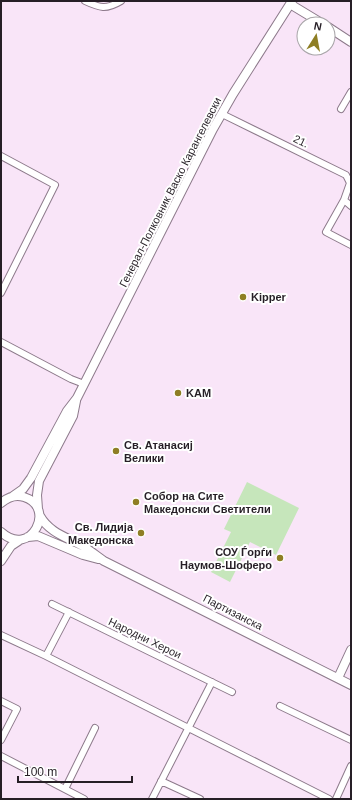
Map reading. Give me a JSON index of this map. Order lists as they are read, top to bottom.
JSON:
{
  "streets": {
    "street": [
      "21.",
      "Генерал-Полковник Васко Карангелевски",
      "Партизанска",
      "Народни Херои"
    ]
  },
  "crossings": [
    ["21.", "Генерал-Полковник Васко Карангелевски"],
    ["Генерал-Полковник Васко Карангелевски", "Партизанска"]
  ],
  "places": [
    "Kipper",
    "KAM",
    "Св. Атанасиј Велики",
    "Собор на Сите Македонски Светители",
    "Св. Лидија Македонска",
    "СОУ Ѓорѓи Наумов-Шоферо"
  ],
  "scale_bar": "100 m",
  "north": "top"
}
